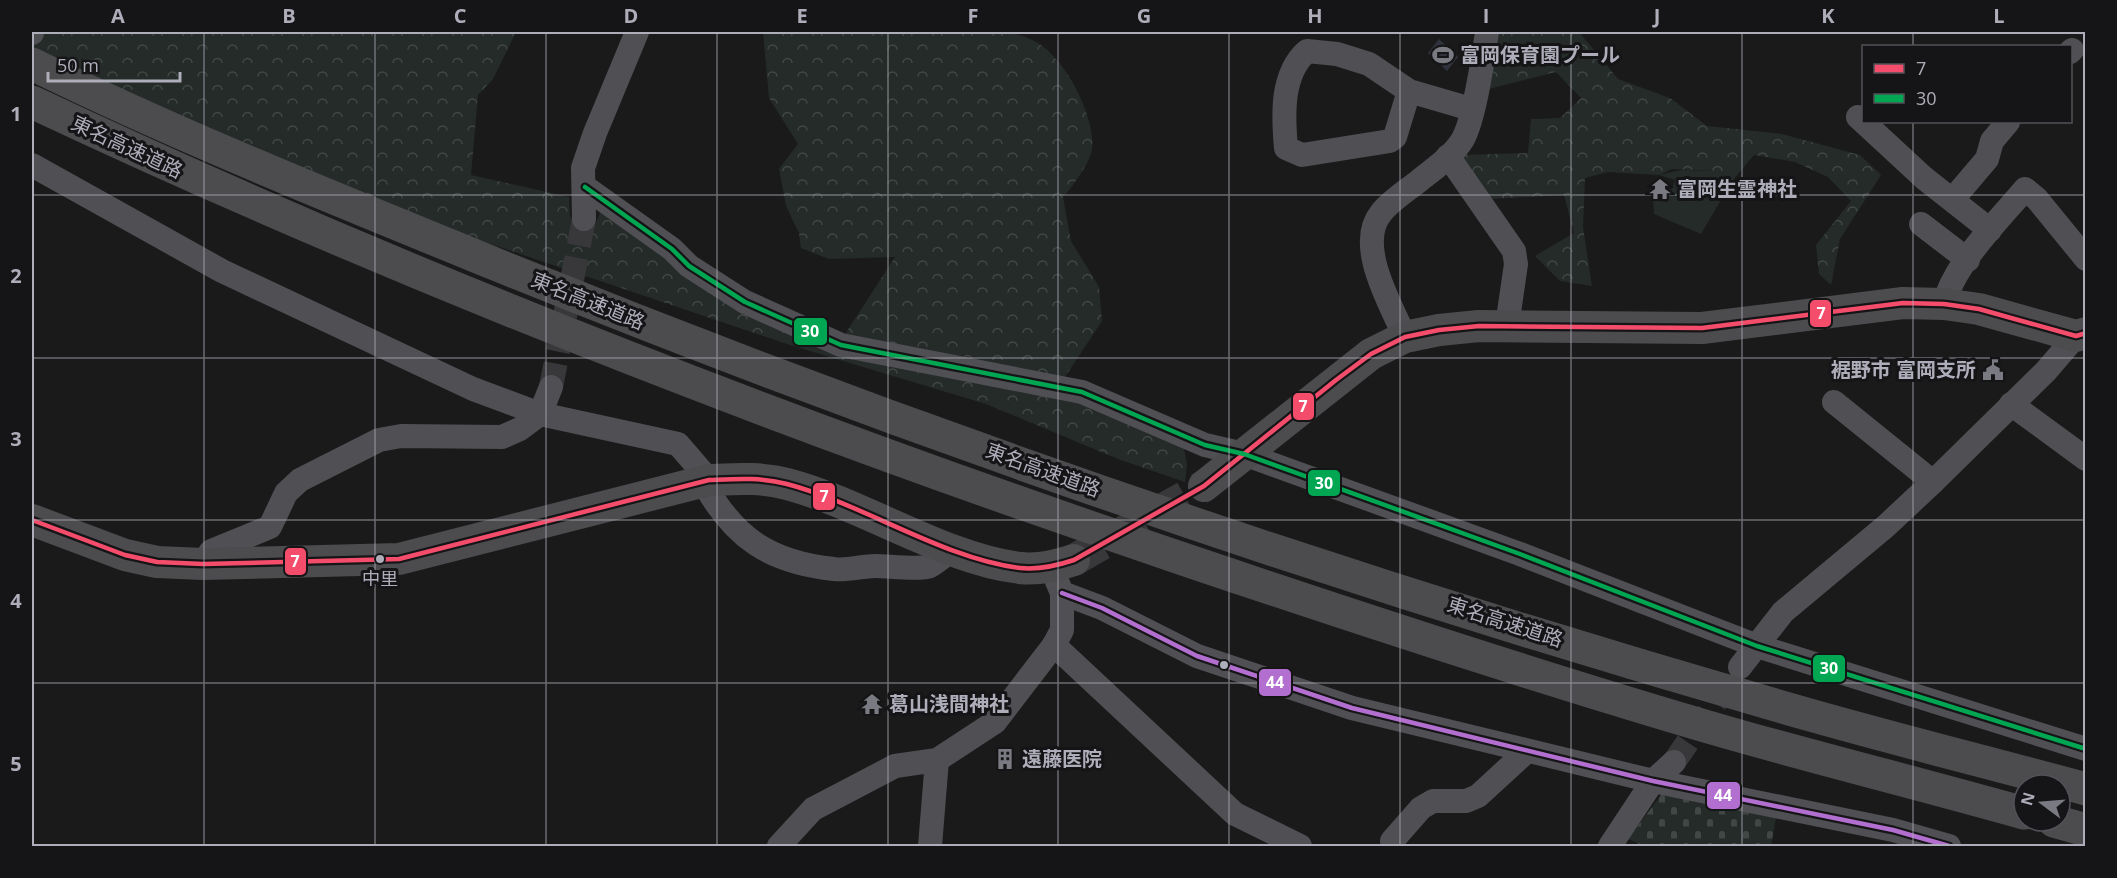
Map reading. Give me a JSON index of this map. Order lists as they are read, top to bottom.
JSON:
{
  "streets": {
    "highway": ["東名高速道路"]
  },
  "places": {
    "sports": ["富岡保育園プール"],
    "temple": ["富岡生霊神社", "葛山浅間神社"],
    "public building": ["裾野市 富岡支所"],
    "other": ["中里"],
    "building": ["遠藤医院"]
  },
  "lines": ["transit line 30", "transit line 7", "transit line 44"],
  "legend": ["7", "30"],
  "scale_bar": "50 m",
  "north": "left",
  "grid": {
    "columns": [
      "A",
      "B",
      "C",
      "D",
      "E",
      "F",
      "G",
      "H",
      "I",
      "J",
      "K",
      "L"
    ],
    "rows": [
      "1",
      "2",
      "3",
      "4",
      "5"
    ]
  }
}
